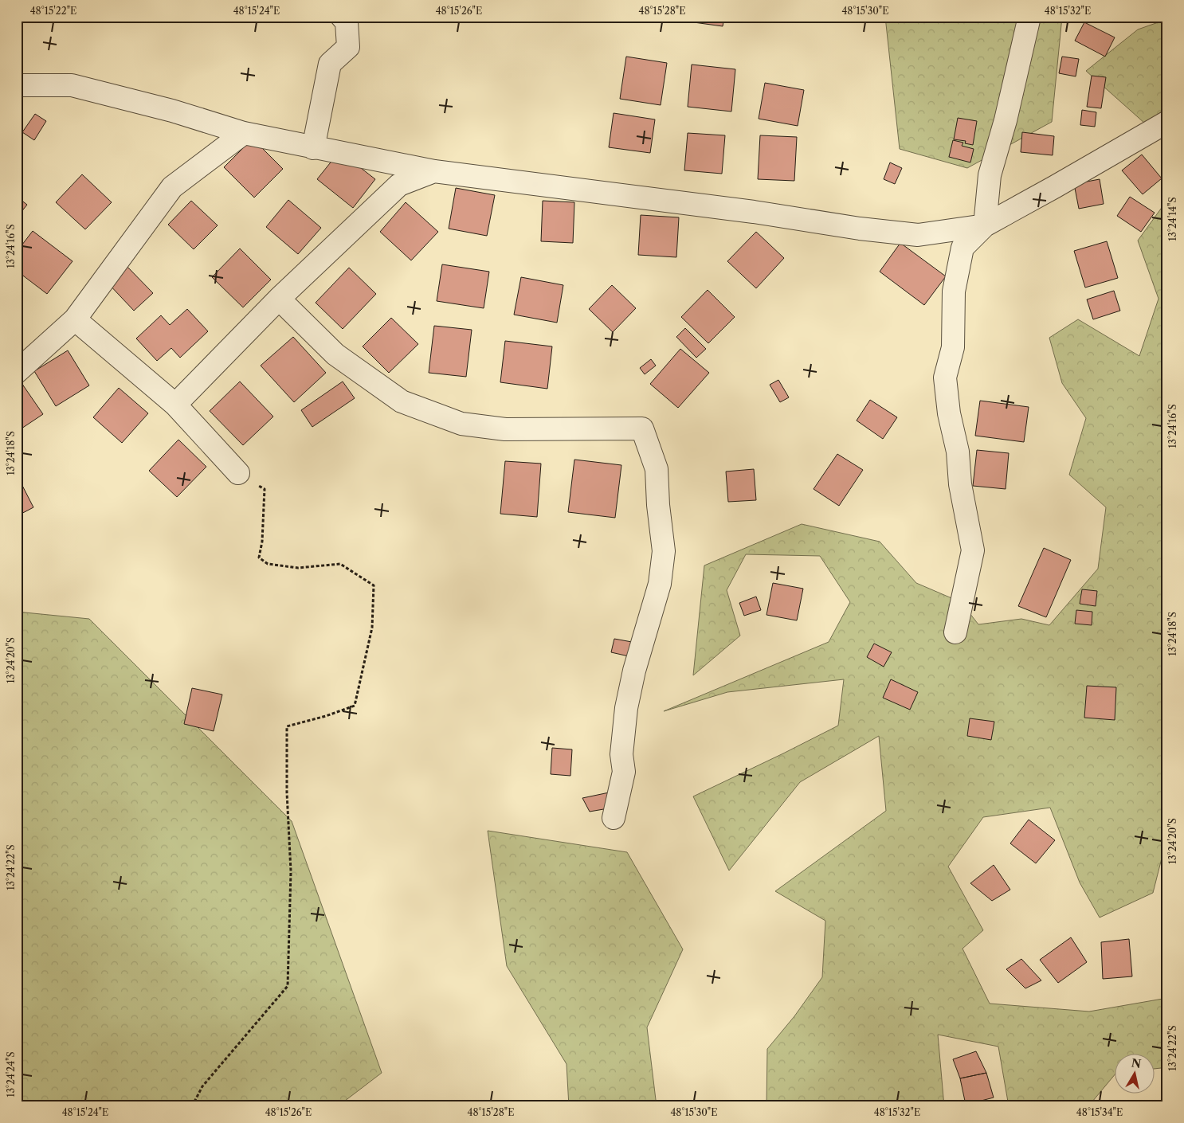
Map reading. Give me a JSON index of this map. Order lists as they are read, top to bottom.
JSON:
{
  "north": "top",
  "coordinates": [
    "48°15'22\"E",
    "48°15'24\"E",
    "48°15'26\"E",
    "48°15'28\"E",
    "48°15'30\"E",
    "48°15'32\"E",
    "13°24'14\"S",
    "13°24'16\"S",
    "13°24'18\"S",
    "13°24'20\"S",
    "13°24'22\"S",
    "13°24'24\"S",
    "48°15'34\"E"
  ]
}
